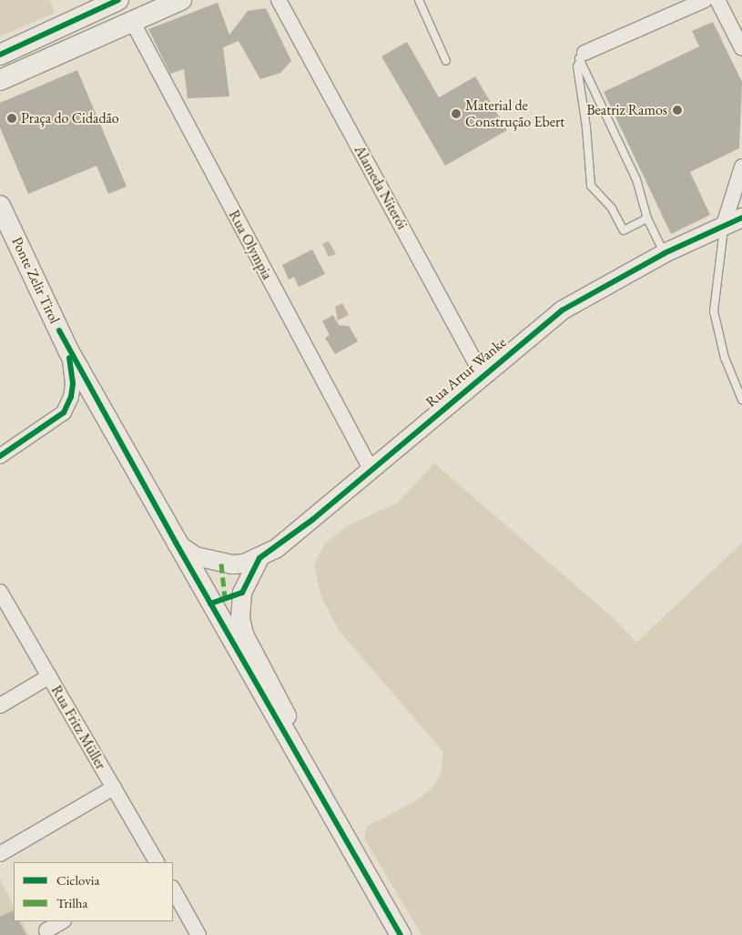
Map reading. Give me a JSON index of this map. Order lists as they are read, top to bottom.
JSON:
{
  "streets": {
    "main road": ["Ponte Zelir Tirol"],
    "street": [
      "Alameda Niterói",
      "Rua Olympia",
      "Rua Artur Wanke",
      "Rua Fritz Müller"
    ]
  },
  "crossings": [
    ["Alameda Niterói", "Rua Artur Wanke"],
    ["Rua Olympia", "Rua Artur Wanke"],
    ["Ponte Zelir Tirol", "Rua Artur Wanke"]
  ],
  "places": ["Beatriz Ramos", "Material de Construção Ebert", "Praça do Cidadão"],
  "legend": ["Ciclovia", "Trilha"]
}
